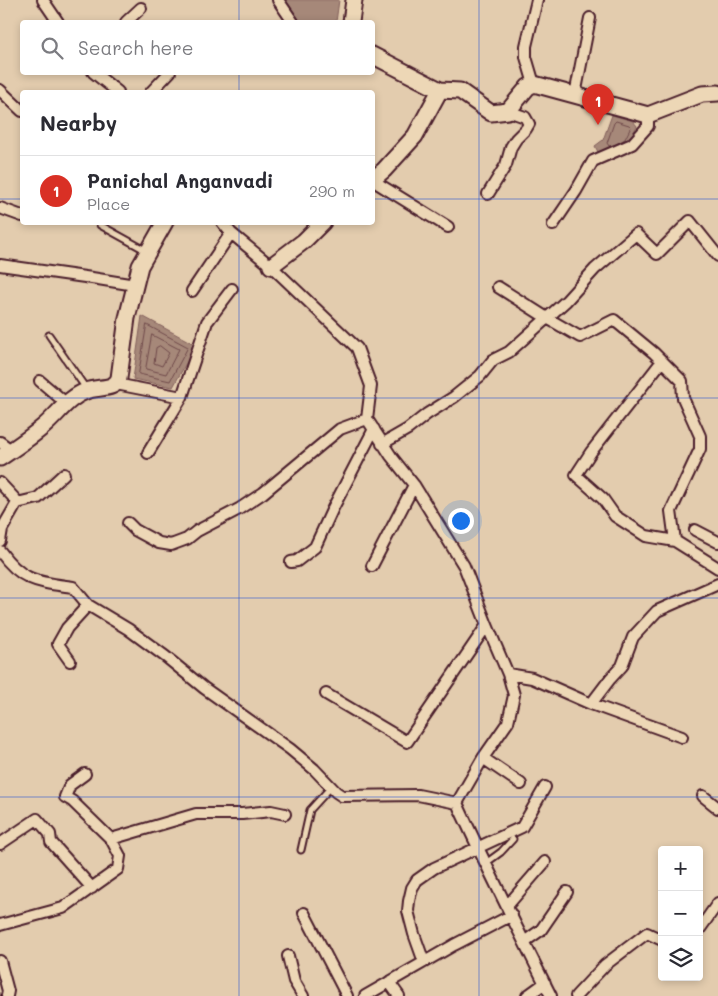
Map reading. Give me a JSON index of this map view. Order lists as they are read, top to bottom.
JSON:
{
  "page": {
    "search": "Search here",
    "pins": "1",
    "heading": "Nearby",
    "list": [
      {
        "mark": "1",
        "name": "Panichal Anganvadi",
        "note": "Place",
        "value": "290 m"
      }
    ],
    "map_buttons": ["+", "−"]
  }
}
